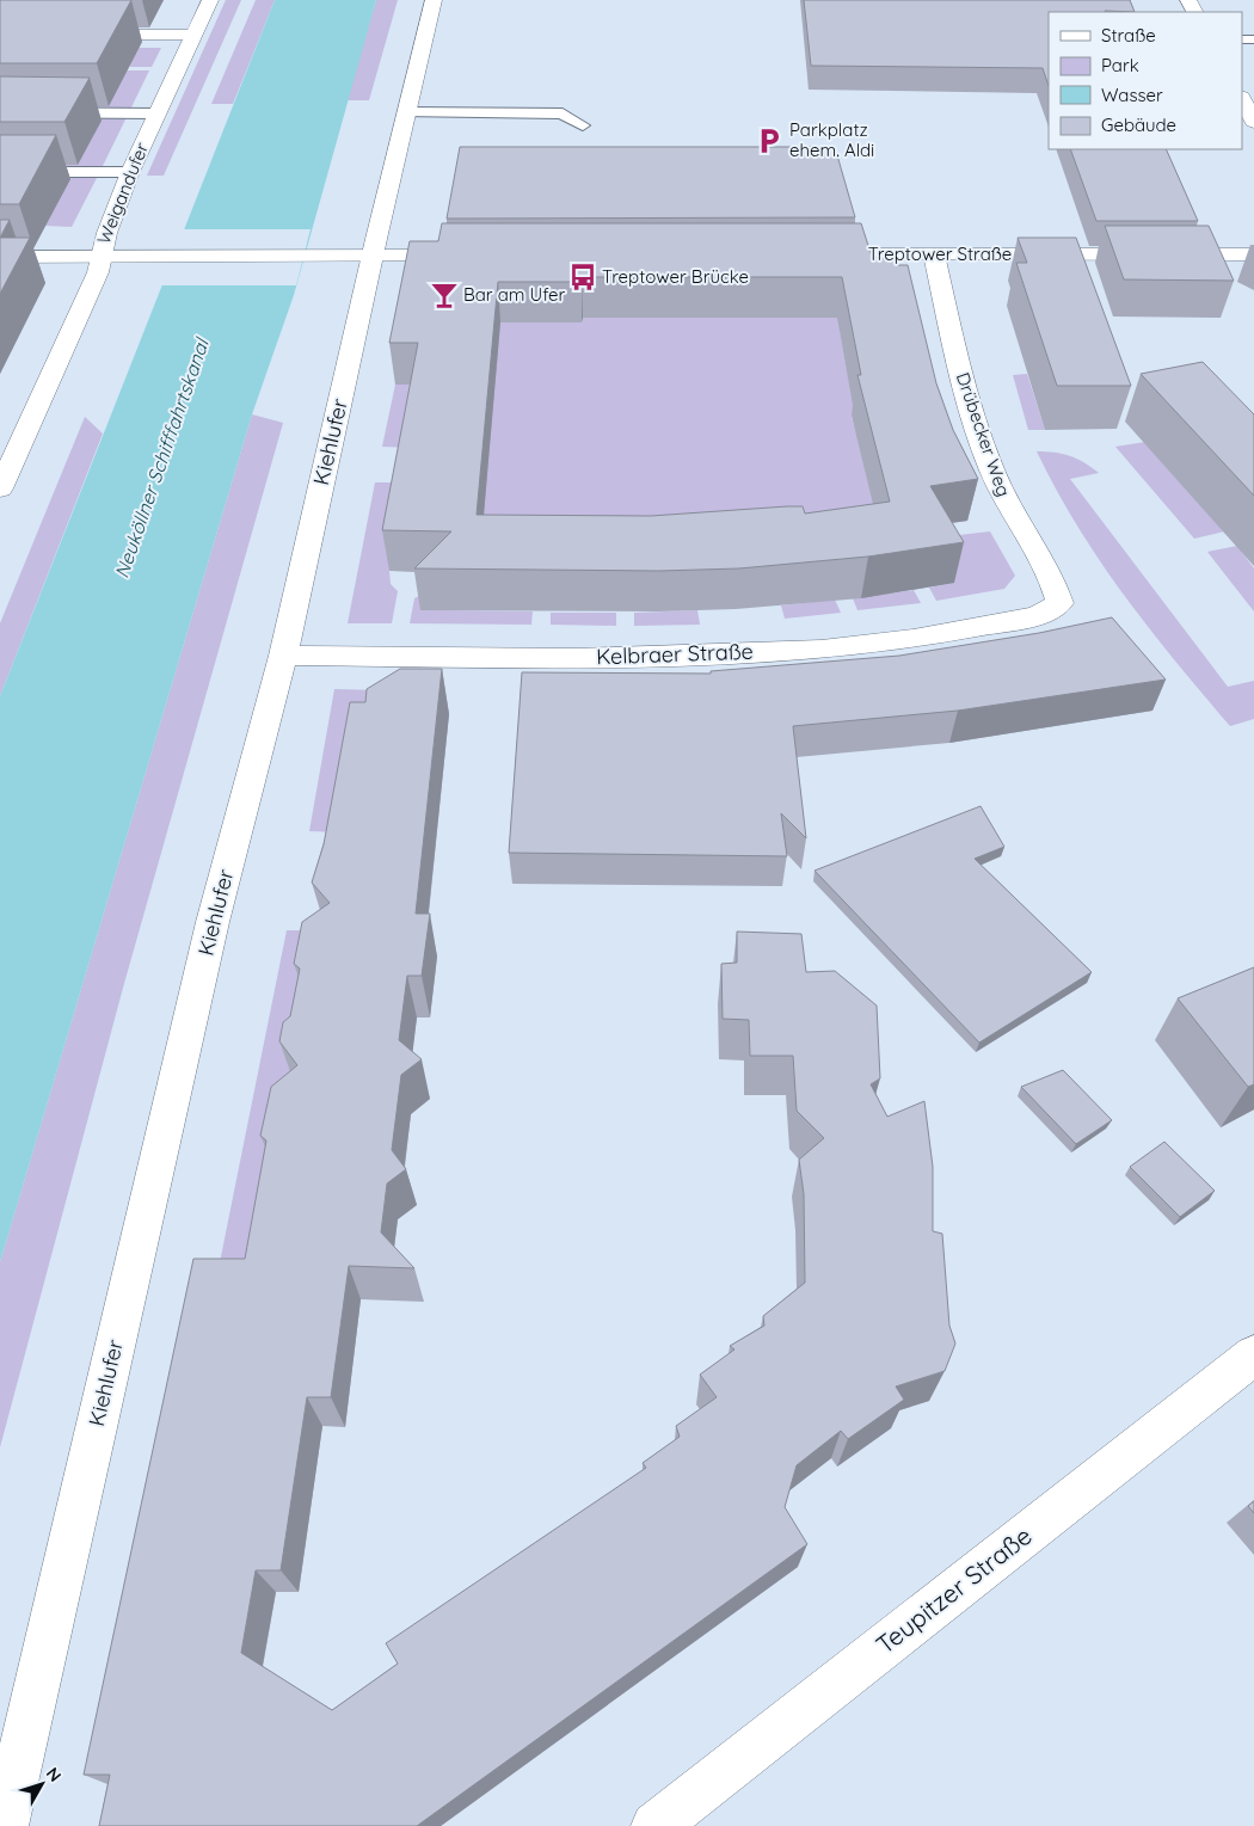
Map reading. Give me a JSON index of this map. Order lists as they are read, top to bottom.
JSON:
{
  "streets": {
    "street": [
      "Weigandufer",
      "Treptower Straße",
      "Drübecker Weg",
      "Kiehlufer",
      "Kelbraer Straße",
      "Teupitzer Straße"
    ]
  },
  "crossings": [
    ["Treptower Straße", "Drübecker Weg"],
    ["Drübecker Weg", "Kelbraer Straße"],
    ["Kiehlufer", "Kelbraer Straße"]
  ],
  "water": ["Neuköllner Schifffahrtskanal"],
  "places": {
    "parking": ["Parkplatz ehem. Aldi"],
    "bus stop": ["Treptower Brücke"],
    "bar": ["Bar am Ufer"]
  },
  "legend": [
    "Straße",
    "Park",
    "Wasser",
    "Gebäude"
  ],
  "north": "top right"
}
